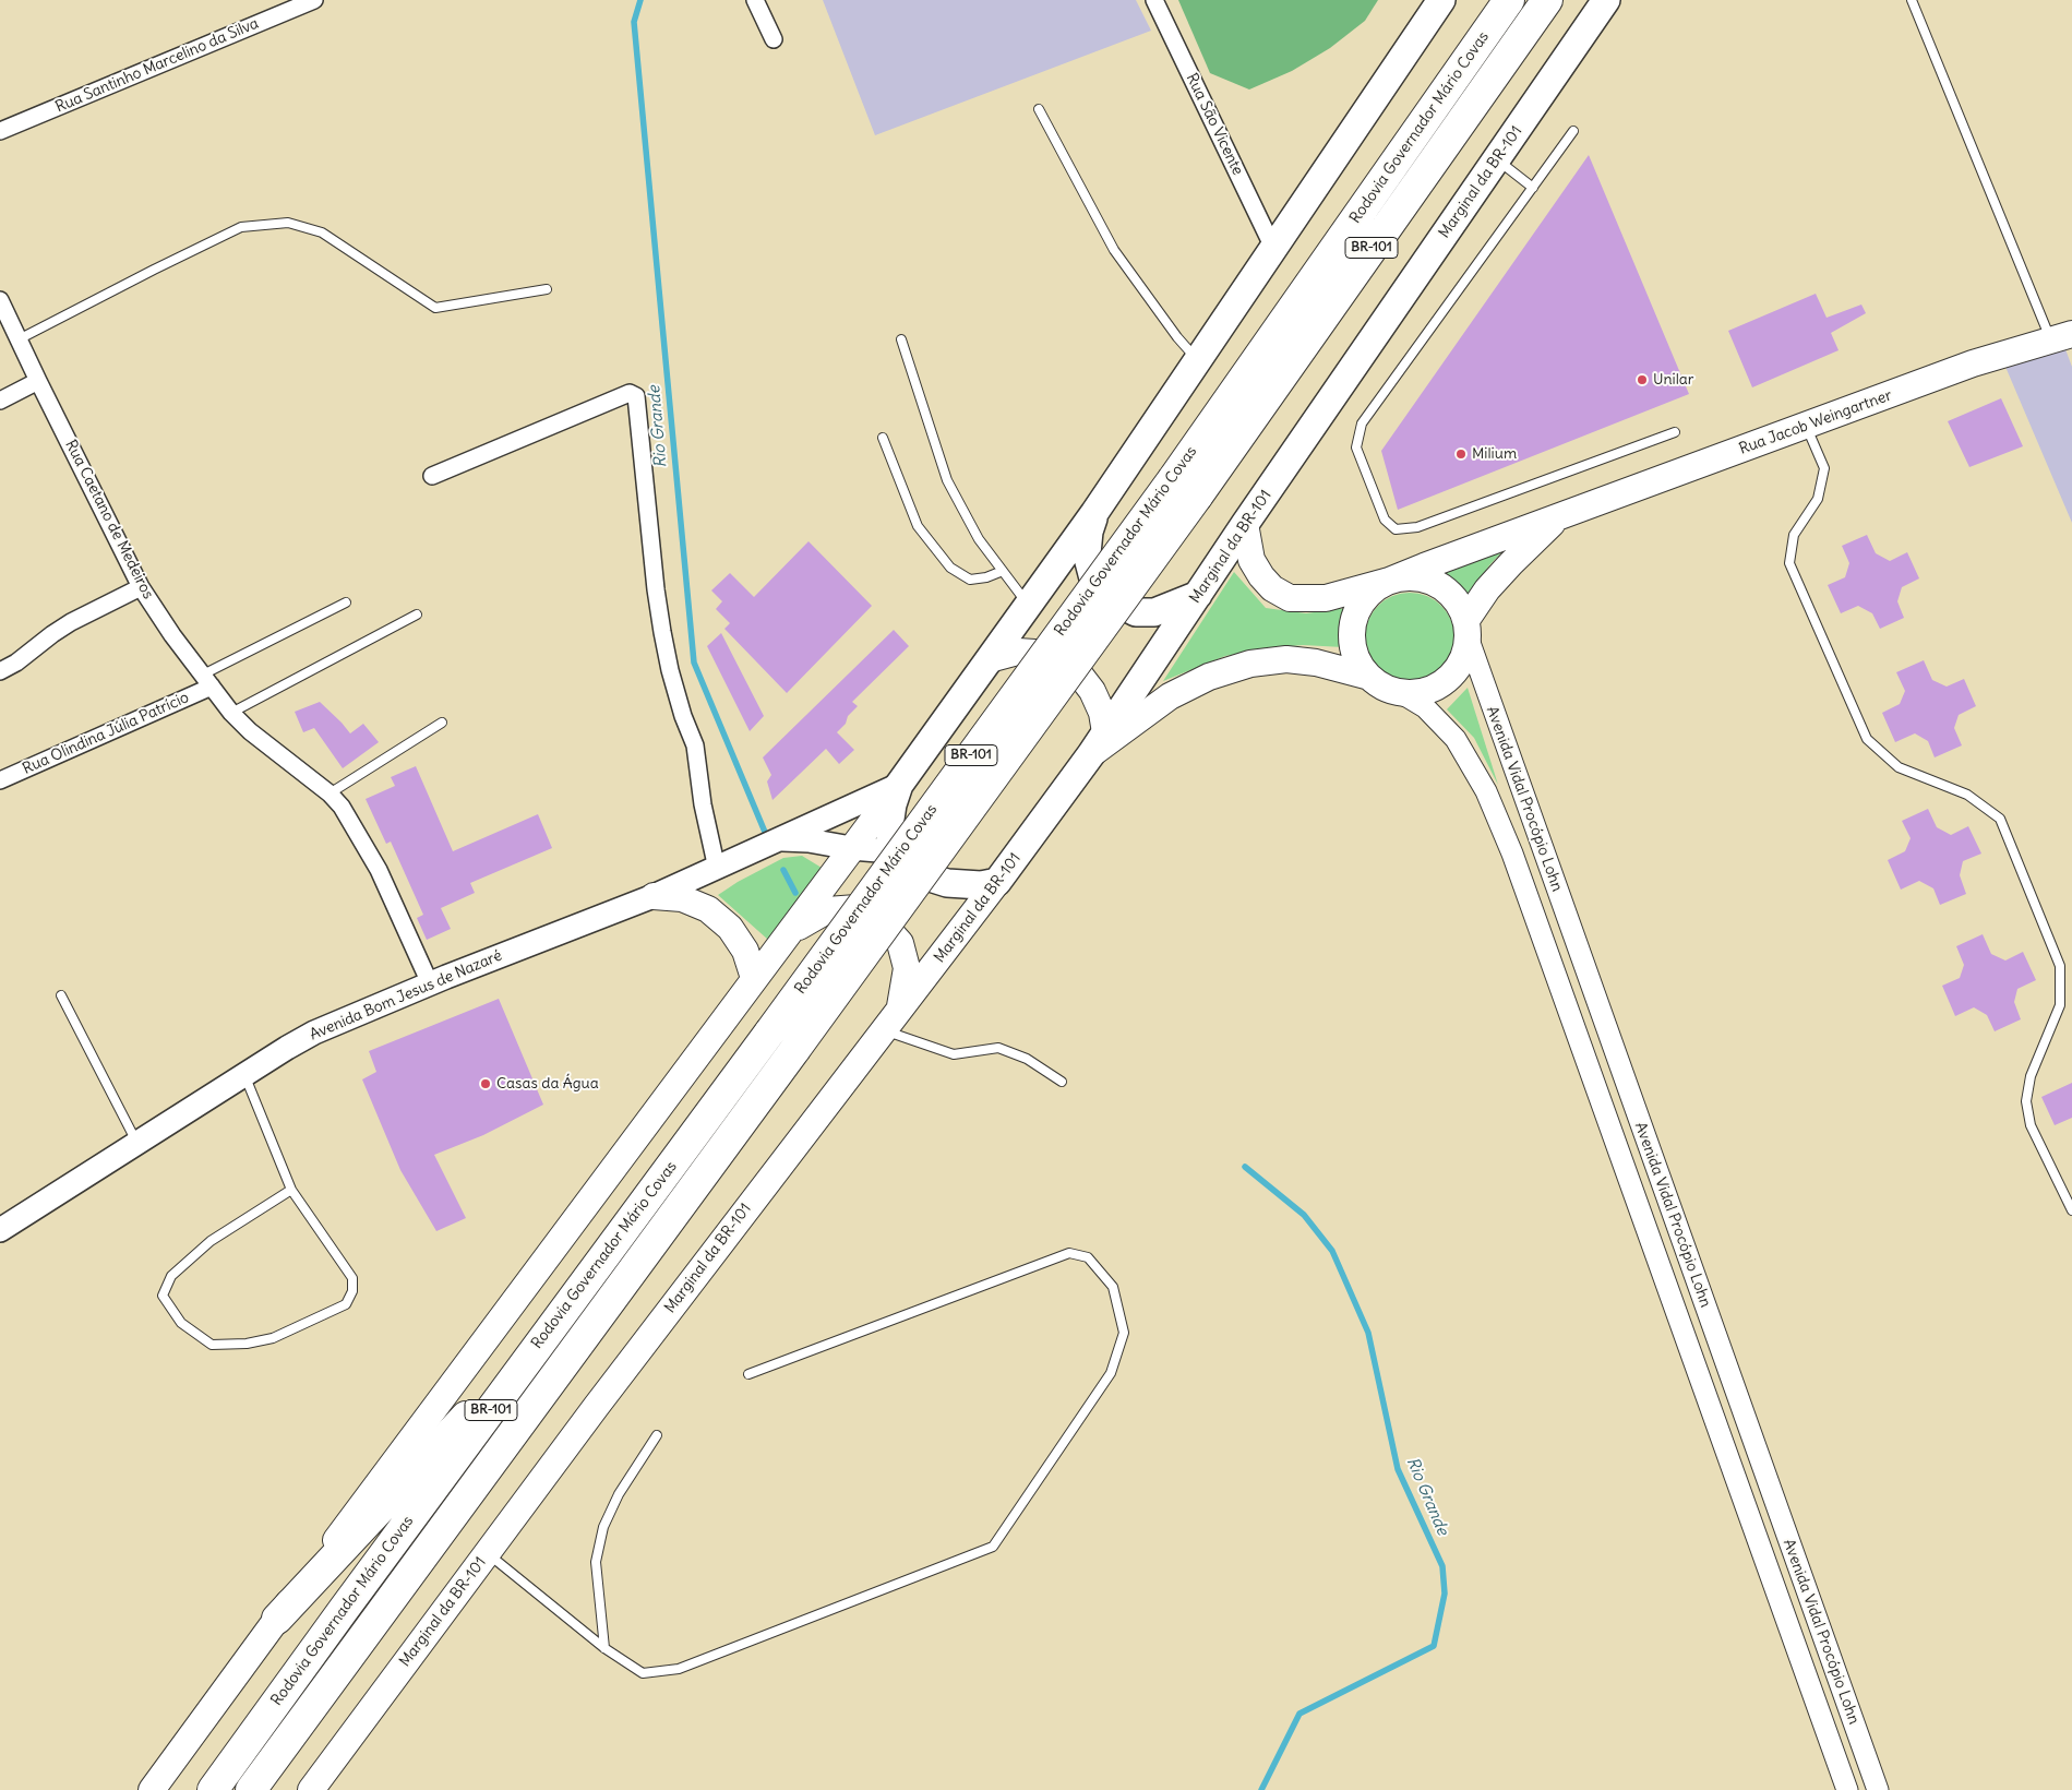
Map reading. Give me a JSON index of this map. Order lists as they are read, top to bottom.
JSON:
{
  "streets": {
    "highway": ["Rodovia Governador Mário Covas", "Marginal da BR-101", "BR-101"],
    "main road": ["Rua Jacob Weingartner", "Avenida Bom Jesus de Nazaré"],
    "street": [
      "Rua Santinho Marcelino da Silva",
      "Rua São Vicente",
      "Rua Caetano de Medeiros",
      "Rua Olindina Júlia Patrício",
      "Avenida Vidal Procópio Lohn"
    ]
  },
  "crossings": [
    ["Marginal da BR-101", "Rua Jacob Weingartner"],
    ["Rua Jacob Weingartner", "Avenida Vidal Procópio Lohn"],
    ["Rua Caetano de Medeiros", "Rua Olindina Júlia Patrício"],
    ["Rua Caetano de Medeiros", "Avenida Bom Jesus de Nazaré"]
  ],
  "water": ["Rio Grande"],
  "places": ["Unilar", "Milium", "Casas da Água"]
}
